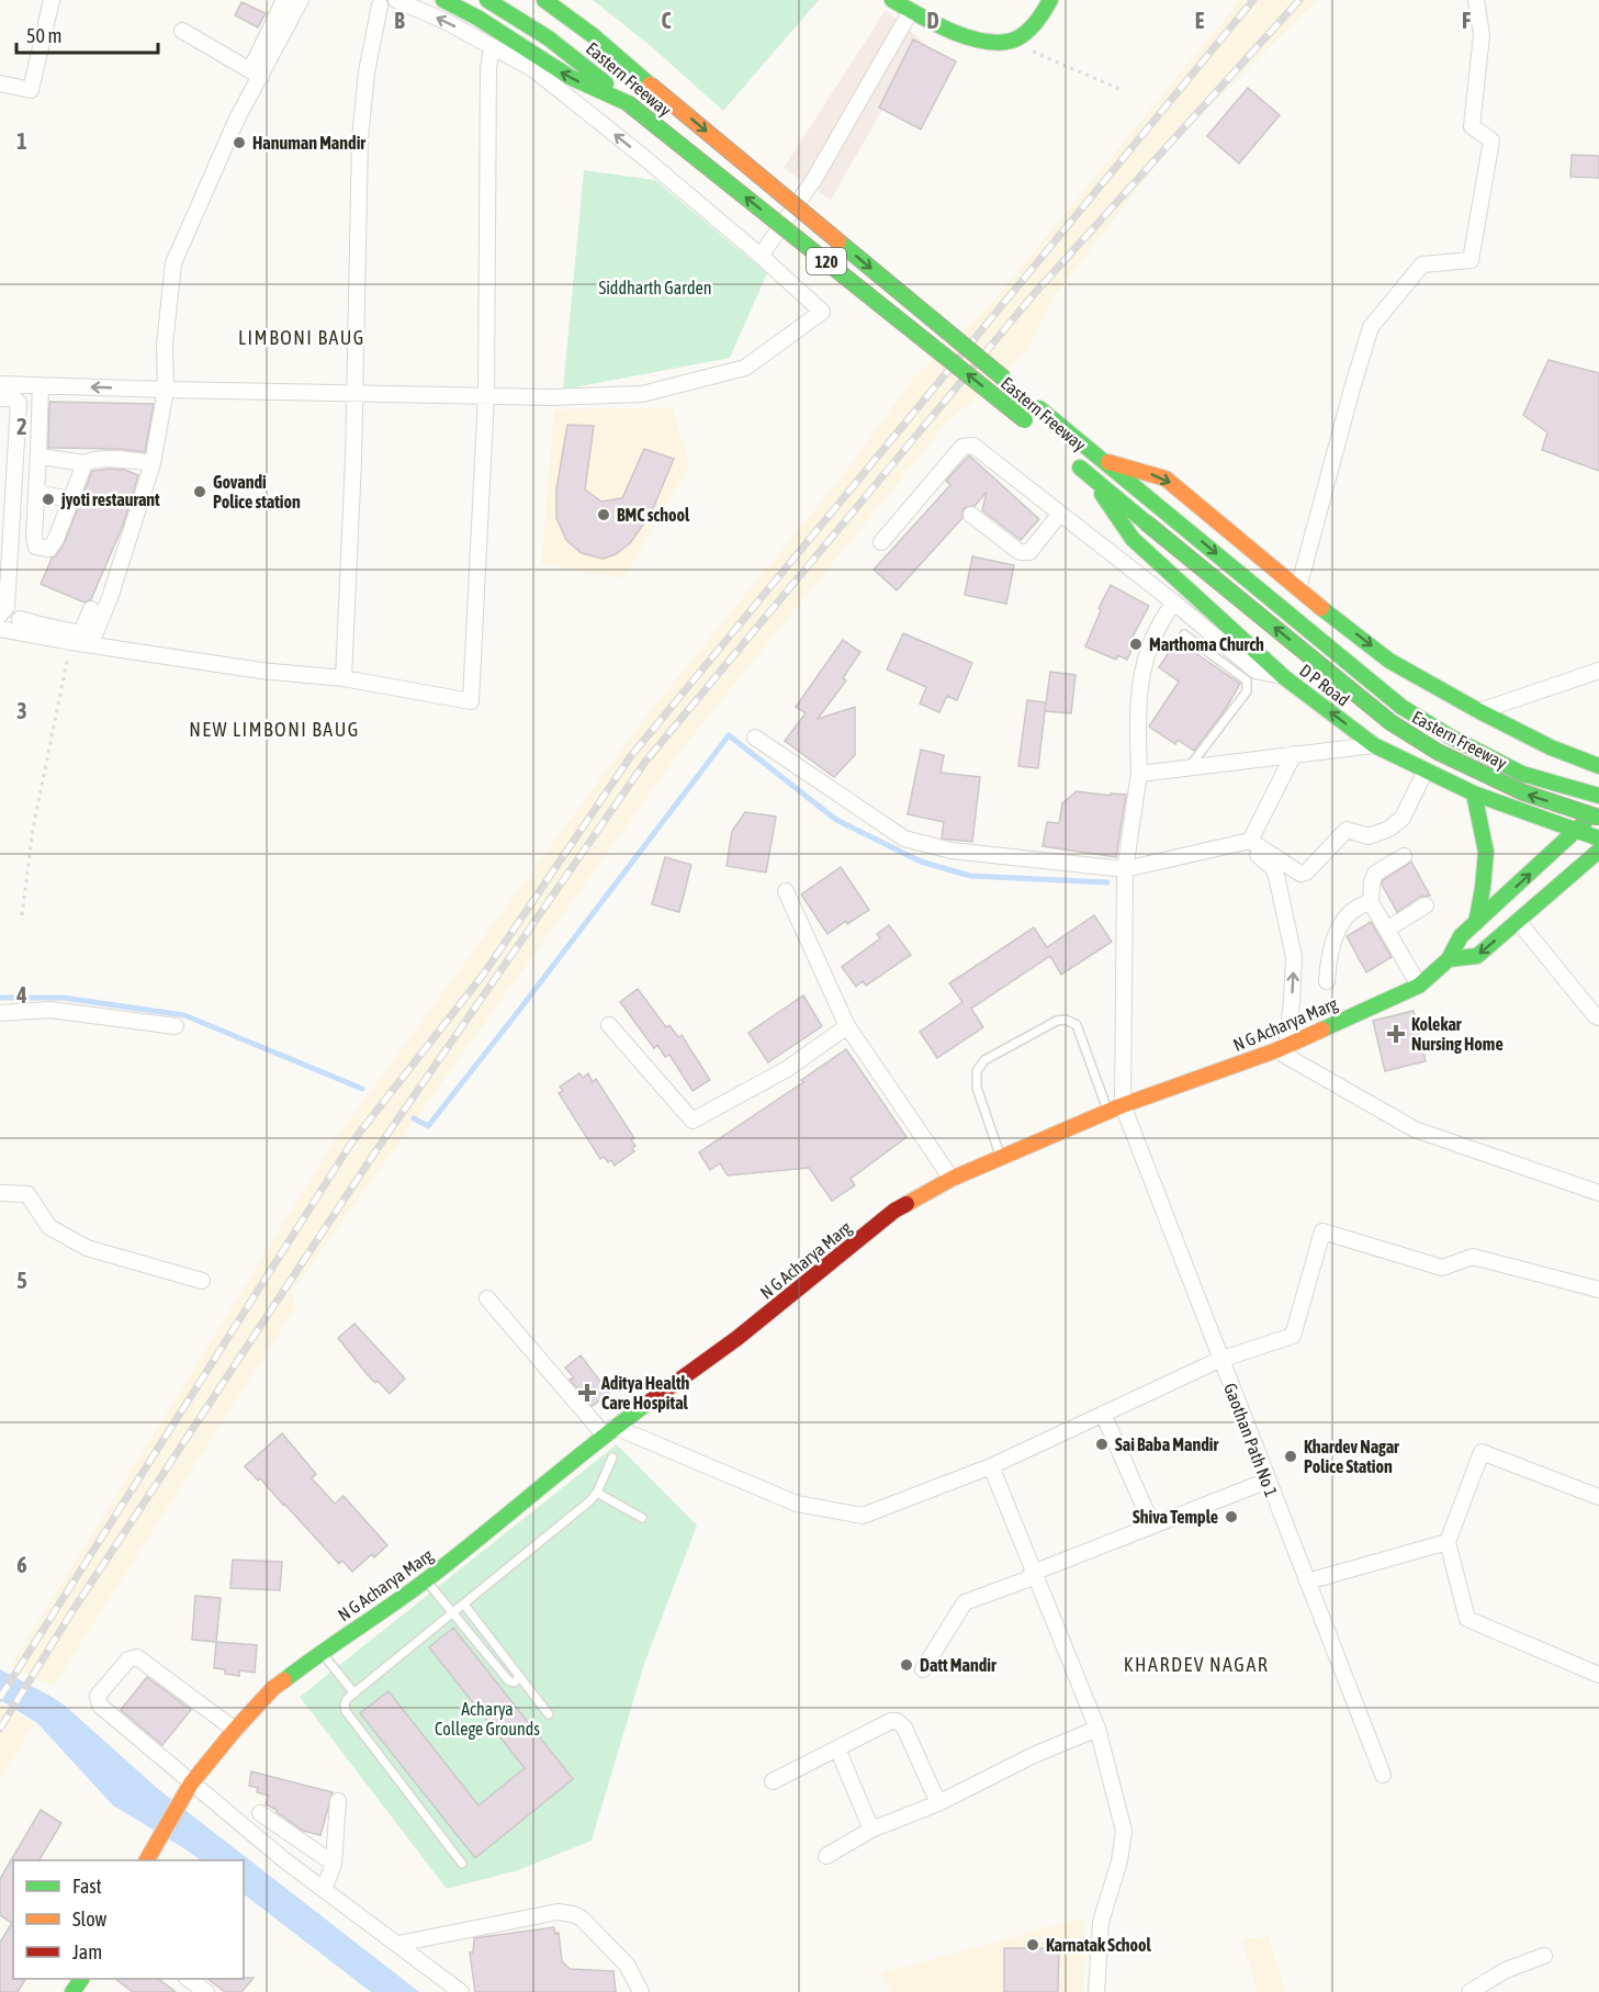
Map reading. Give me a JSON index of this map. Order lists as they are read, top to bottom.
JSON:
{
  "streets": {
    "main road": [
      "Eastern Freeway",
      "120",
      "D P Road",
      "N G Acharya Marg"
    ],
    "street": ["Gaothan Path No 1"]
  },
  "crossings": [
    ["Eastern Freeway", "D P Road"],
    ["D P Road", "N G Acharya Marg"],
    ["N G Acharya Marg", "Gaothan Path No 1"]
  ],
  "districts": ["LIMBONI BAUG", "NEW LIMBONI BAUG", "KHARDEV NAGAR"],
  "parks": ["Siddharth Garden", "Acharya College Grounds"],
  "places": {
    "other": [
      "Hanuman Mandir",
      "Govandi Police station",
      "jyoti restaurant",
      "BMC school",
      "Marthoma Church",
      "Sai Baba Mandir",
      "Khardev Nagar Police Station",
      "Shiva Temple",
      "Datt Mandir",
      "Karnatak School"
    ],
    "health": ["Kolekar Nursing Home", "Aditya Health Care Hospital"]
  },
  "legend": ["Fast", "Slow", "Jam"],
  "scale_bar": "50 m",
  "grid": {
    "columns": [
      "B",
      "C",
      "D",
      "E",
      "F"
    ],
    "rows": [
      "1",
      "2",
      "3",
      "4",
      "5",
      "6"
    ]
  }
}
